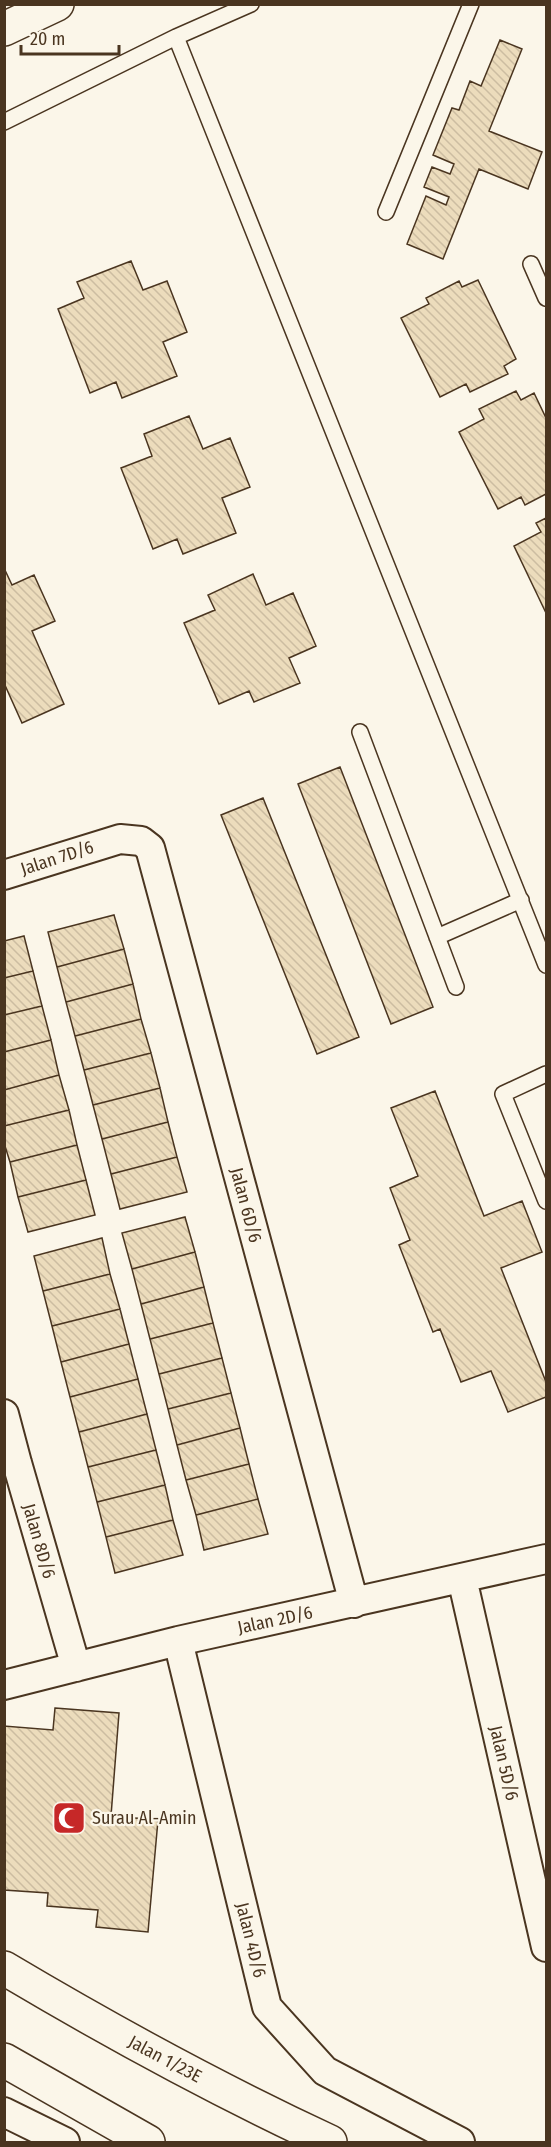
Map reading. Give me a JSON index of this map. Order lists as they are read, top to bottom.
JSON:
{
  "streets": {
    "street": [
      "Jalan 7D/6",
      "Jalan 6D/6",
      "Jalan 8D/6",
      "Jalan 2D/6",
      "Jalan 5D/6",
      "Jalan 4D/6",
      "Jalan 1/23E"
    ]
  },
  "crossings": [
    ["Jalan 7D/6", "Jalan 6D/6"],
    ["Jalan 6D/6", "Jalan 2D/6"],
    ["Jalan 8D/6", "Jalan 2D/6"],
    ["Jalan 2D/6", "Jalan 5D/6"],
    ["Jalan 2D/6", "Jalan 4D/6"]
  ],
  "places": {
    "mosque": ["Surau Al-Amin"]
  },
  "scale_bar": "20 m"
}
